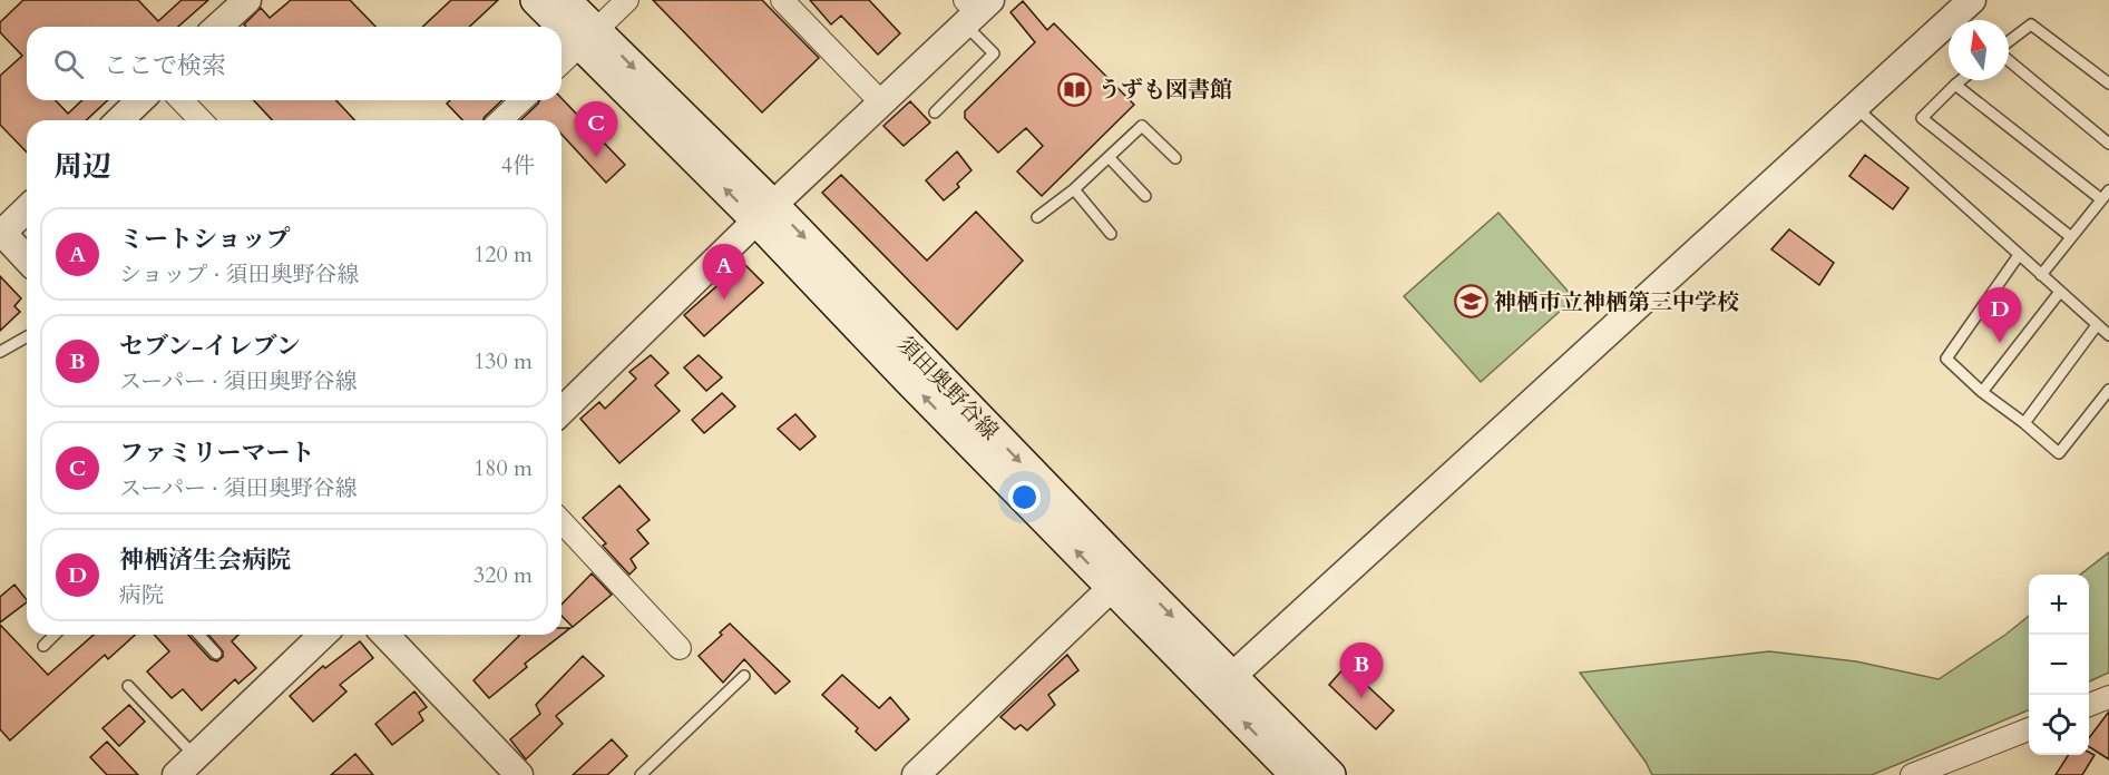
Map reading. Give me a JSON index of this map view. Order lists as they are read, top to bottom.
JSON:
{
  "streets": {
    "main road": ["須田奥野谷線"]
  },
  "places": {
    "library": ["うずも図書館"],
    "school or university": ["神栖市立神栖第三中学校"]
  },
  "north": "top",
  "page": {
    "search": "ここで検索",
    "pins": [
      "C",
      "A",
      "D",
      "B"
    ],
    "heading": ["周辺", "4件"],
    "list": [
      {
        "mark": "A",
        "name": "ミートショップ",
        "note": "ショップ · 須田奥野谷線",
        "value": "120 m"
      },
      {
        "mark": "B",
        "name": "セブン-イレブン",
        "note": "スーパー · 須田奥野谷線",
        "value": "130 m"
      },
      {
        "mark": "C",
        "name": "ファミリーマート",
        "note": "スーパー · 須田奥野谷線",
        "value": "180 m"
      },
      {
        "mark": "D",
        "name": "神栖済生会病院",
        "note": "病院",
        "value": "320 m"
      }
    ],
    "map_buttons": ["+", "−"]
  }
}
